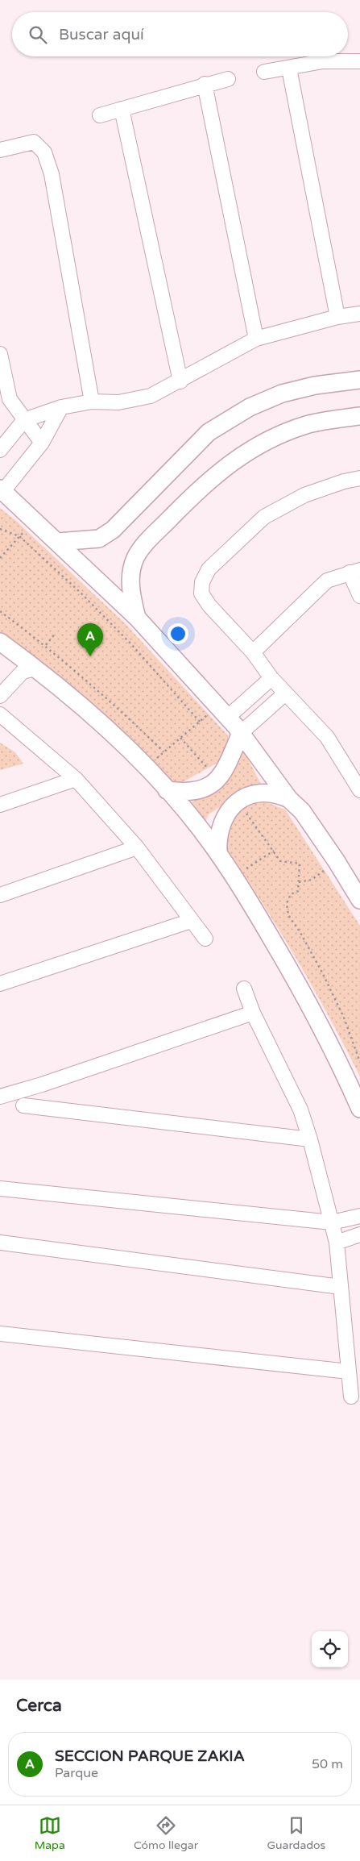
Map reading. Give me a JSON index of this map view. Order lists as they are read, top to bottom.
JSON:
{
  "page": {
    "search": "Buscar aquí",
    "pins": "A",
    "heading": "Cerca",
    "list": [
      {
        "mark": "A",
        "name": "SECCION PARQUE ZAKIA",
        "note": "Parque",
        "value": "50 m"
      }
    ],
    "nav": ["Mapa", "Cómo llegar", "Guardados"]
  }
}
